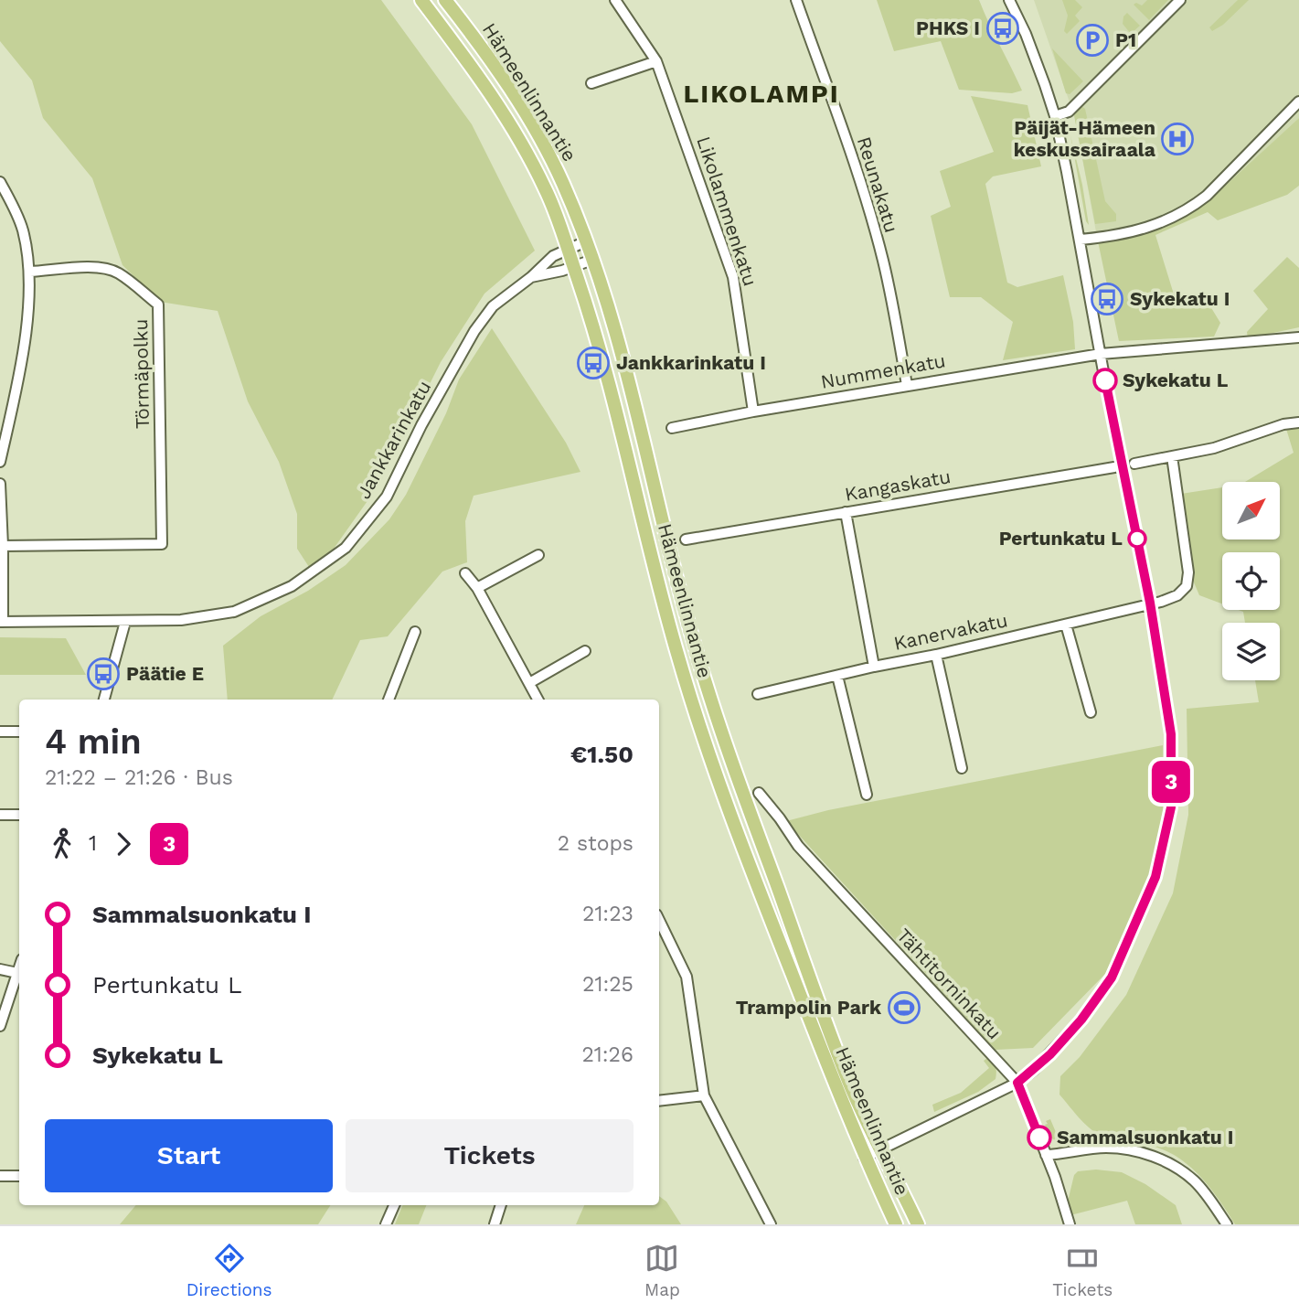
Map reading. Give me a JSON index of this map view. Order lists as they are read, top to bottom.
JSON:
{
  "streets": {
    "main road": ["Hämeenlinnantie"],
    "street": [
      "Reunakatu",
      "Likolammenkatu",
      "Nummenkatu",
      "Törmäpolku",
      "Jankkarinkatu",
      "Kangaskatu",
      "Kanervakatu",
      "Tähtitorninkatu"
    ]
  },
  "crossings": [
    ["Hämeenlinnantie", "Jankkarinkatu"],
    ["Reunakatu", "Nummenkatu"],
    ["Likolammenkatu", "Nummenkatu"]
  ],
  "districts": ["LIKOLAMPI"],
  "places": {
    "bus stop": [
      "PHKS I",
      "Sykekatu I",
      "Jankkarinkatu I",
      "Päätie E"
    ],
    "parking": ["P1"],
    "hospital": ["Päijät-Hämeen keskussairaala"],
    "other": ["Sykekatu L", "Pertunkatu L", "Sammalsuonkatu I"],
    "sports": ["Trampolin Park"]
  },
  "lines": ["bus line 3"],
  "north": "top right",
  "page": {
    "on_map": "3",
    "heading": ["4 min", "21:22 – 21:26 · Bus", "€1.50"],
    "legs": ["1", "3", "2 stops"],
    "list": [
      {
        "name": "Sammalsuonkatu I",
        "value": "21:23"
      },
      {
        "name": "Pertunkatu L",
        "value": "21:25"
      },
      {
        "name": "Sykekatu L",
        "value": "21:26"
      }
    ],
    "buttons": ["Start", "Tickets"],
    "tabs": ["Directions", "Map", "Tickets"]
  }
}
